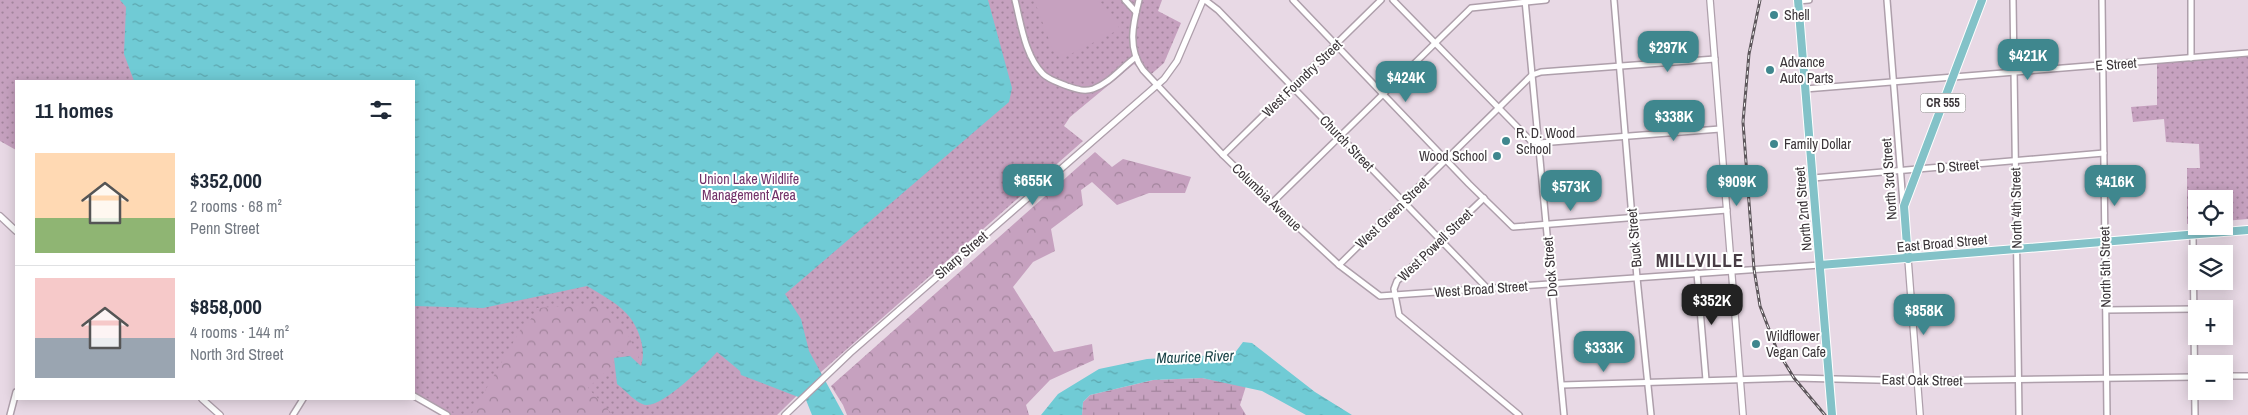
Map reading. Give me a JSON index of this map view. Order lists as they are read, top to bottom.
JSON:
{
  "streets": {
    "main road": [
      "CR 555",
      "North 3rd Street",
      "North 2nd Street",
      "East Broad Street"
    ],
    "street": [
      "E Street",
      "West Foundry Street",
      "Church Street",
      "D Street",
      "Columbia Avenue",
      "North 4th Street",
      "West Green Street",
      "Buck Street",
      "West Powell Street",
      "Sharp Street",
      "Dock Street",
      "North 5th Street",
      "West Broad Street",
      "East Oak Street"
    ]
  },
  "crossings": [
    ["E Street", "CR 555"],
    ["E Street", "North 3rd Street"],
    ["E Street", "North 4th Street"],
    ["E Street", "North 2nd Street"],
    ["E Street", "North 5th Street"],
    ["West Foundry Street", "Church Street"],
    ["West Foundry Street", "Columbia Avenue"],
    ["CR 555", "D Street"],
    ["CR 555", "North 3rd Street"],
    ["Church Street", "West Green Street"],
    ["Church Street", "West Powell Street"],
    ["Church Street", "Sharp Street"],
    ["Church Street", "West Broad Street"],
    ["D Street", "North 3rd Street"],
    ["D Street", "North 4th Street"],
    ["D Street", "North 2nd Street"],
    ["D Street", "North 5th Street"],
    ["North 3rd Street", "East Broad Street"],
    ["North 3rd Street", "East Oak Street"],
    ["Columbia Avenue", "West Green Street"],
    ["Columbia Avenue", "Sharp Street"],
    ["Columbia Avenue", "West Broad Street"],
    ["North 4th Street", "East Broad Street"],
    ["North 4th Street", "East Oak Street"],
    ["North 2nd Street", "East Broad Street"],
    ["North 2nd Street", "East Oak Street"],
    ["West Green Street", "Dock Street"],
    ["Buck Street", "East Broad Street"],
    ["Buck Street", "West Broad Street"],
    ["Buck Street", "East Oak Street"],
    ["East Broad Street", "North 5th Street"],
    ["East Broad Street", "West Broad Street"],
    ["West Powell Street", "West Broad Street"],
    ["Dock Street", "West Broad Street"],
    ["Dock Street", "East Oak Street"],
    ["North 5th Street", "East Oak Street"]
  ],
  "districts": ["MILLVILLE"],
  "water": ["Maurice River"],
  "parks": ["Union Lake Wildlife Management Area"],
  "places": [
    "Shell",
    "Advance Auto Parts",
    "R. D. Wood School",
    "Family Dollar",
    "Wood School",
    "Wildflower Vegan Cafe"
  ],
  "page": {
    "price": [
      "$297K",
      "$421K",
      "$424K",
      "$338K",
      "$655K",
      "$909K",
      "$416K",
      "$573K",
      "$352K",
      "$858K",
      "$333K"
    ],
    "heading": "11 homes",
    "list": [
      {
        "name": "$352,000",
        "note": "2 rooms · 68 m² · Penn Street"
      },
      {
        "name": "$858,000",
        "note": "4 rooms · 144 m² · North 3rd Street"
      }
    ],
    "map_buttons": ["+", "−"]
  }
}
